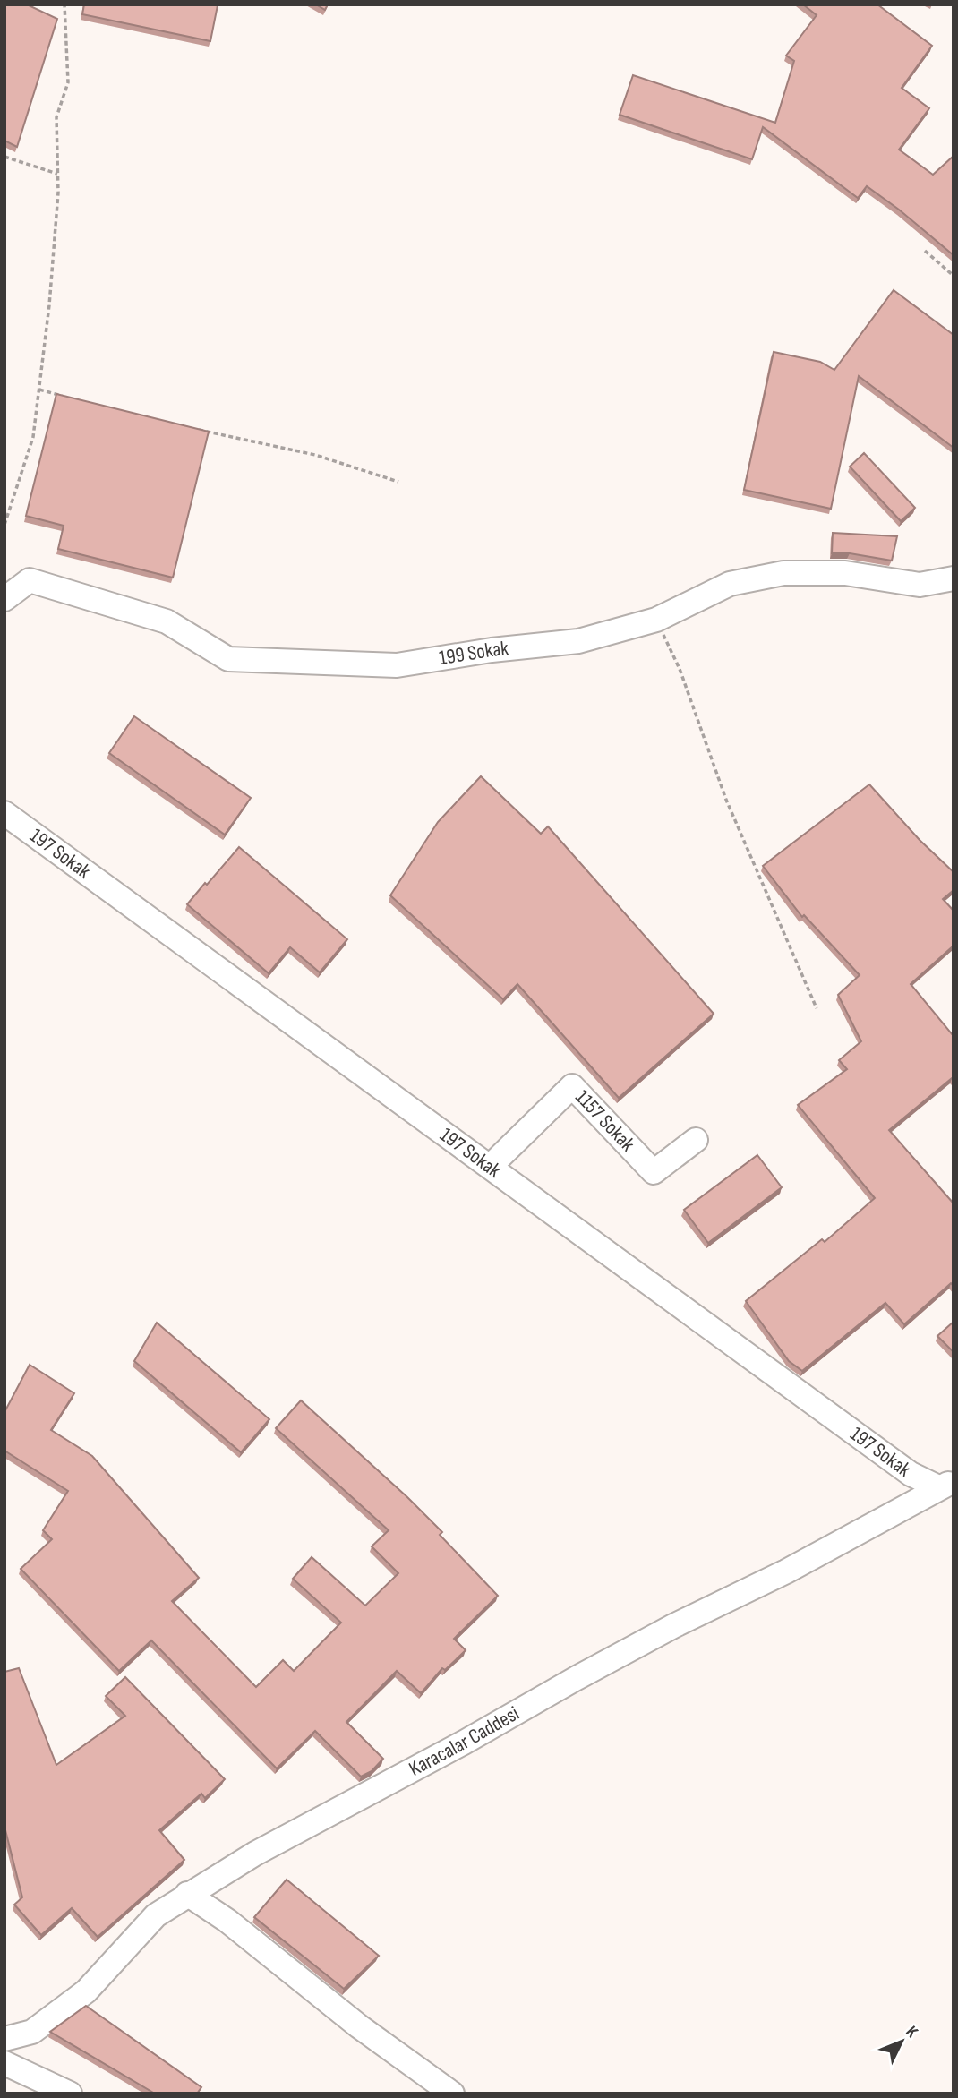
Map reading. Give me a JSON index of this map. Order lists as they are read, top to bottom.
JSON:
{
  "streets": {
    "street": [
      "199 Sokak",
      "197 Sokak",
      "1157 Sokak",
      "Karacalar Caddesi"
    ]
  },
  "crossings": [
    ["197 Sokak", "1157 Sokak"],
    ["197 Sokak", "Karacalar Caddesi"]
  ],
  "north": "top right"
}
